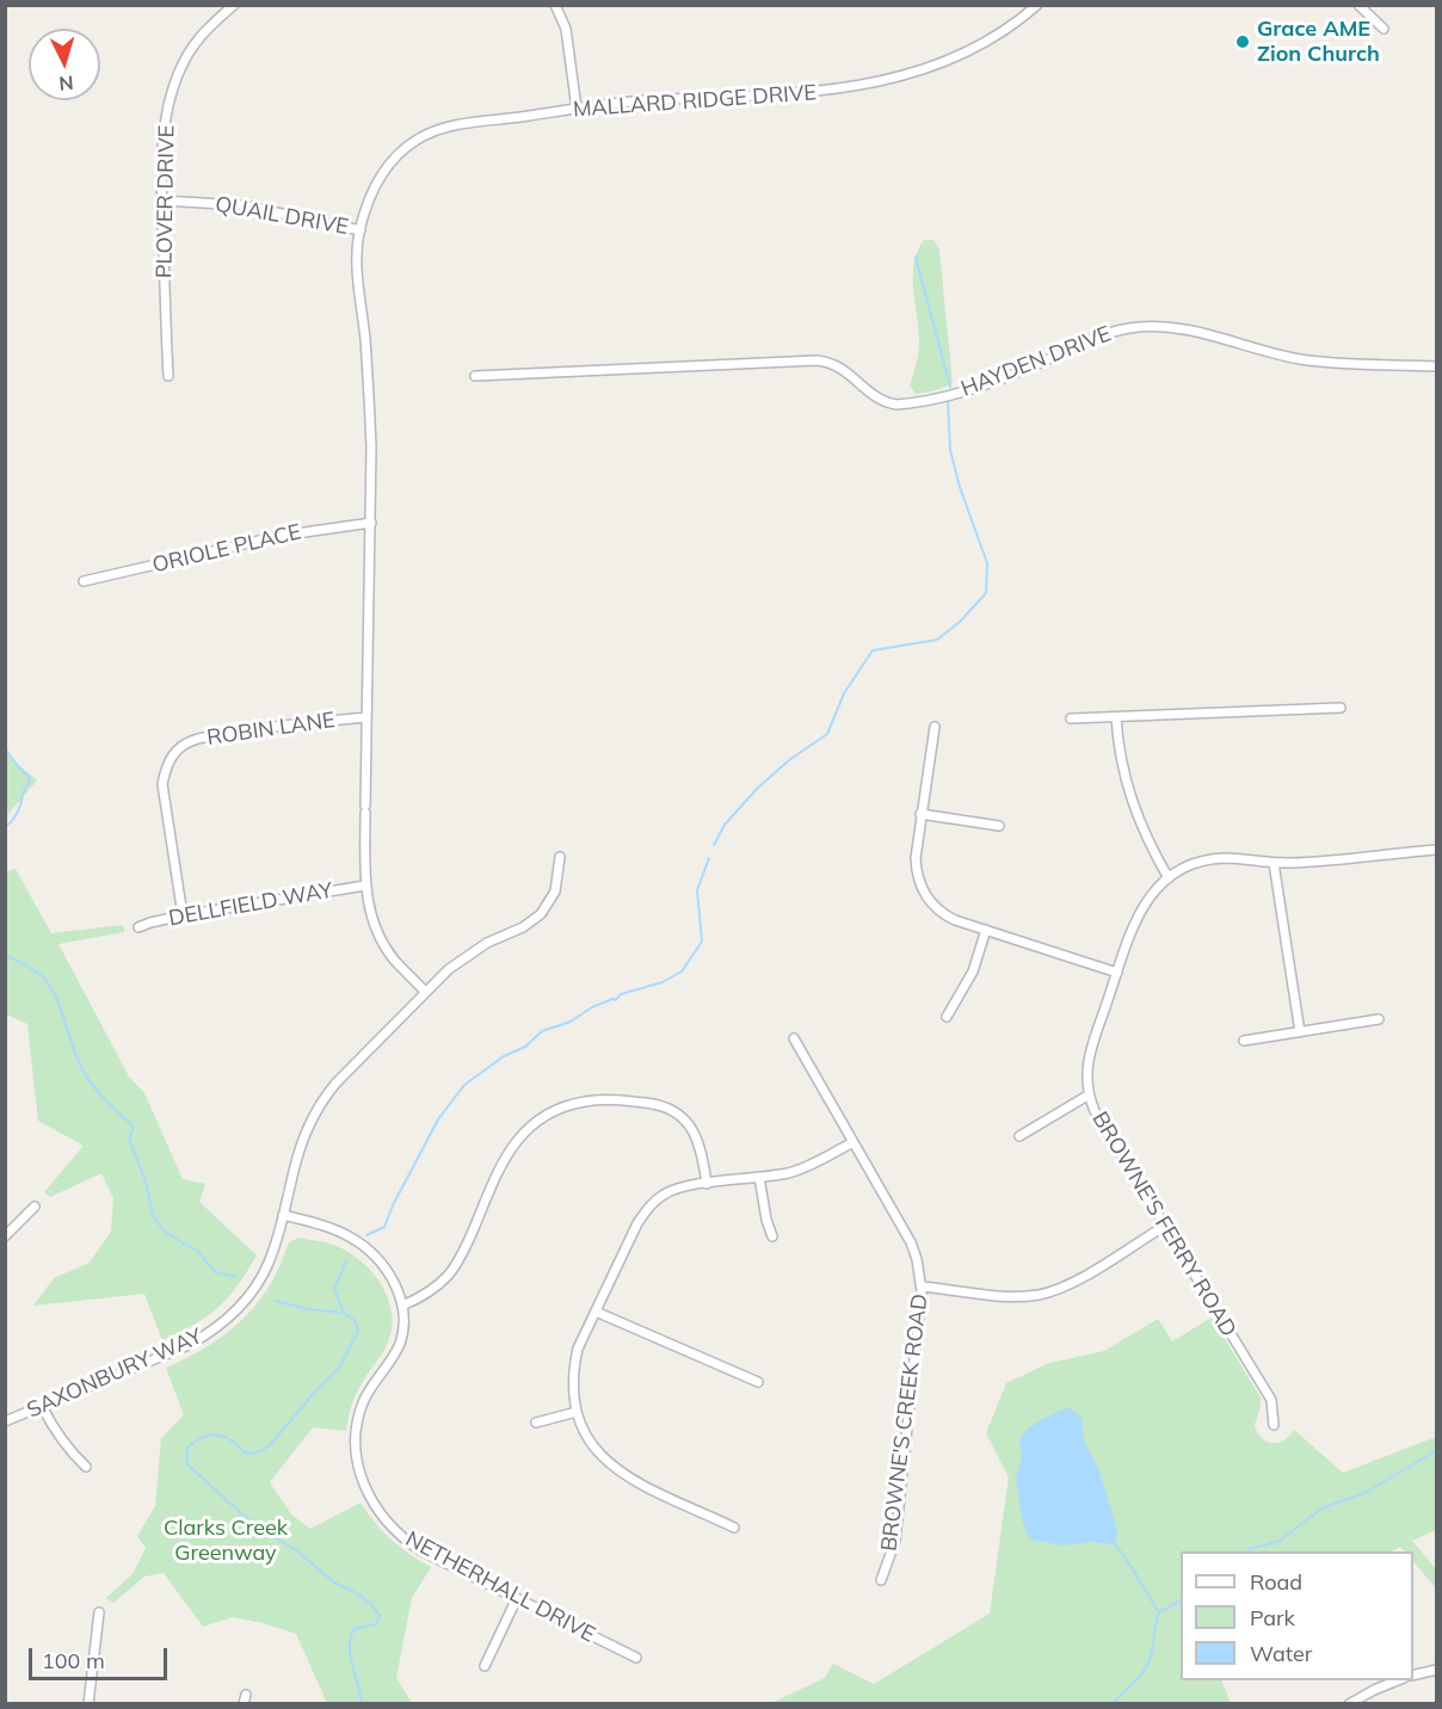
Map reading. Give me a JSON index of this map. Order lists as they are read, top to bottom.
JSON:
{
  "streets": {
    "street": [
      "MALLARD RIDGE DRIVE",
      "PLOVER DRIVE",
      "QUAIL DRIVE",
      "HAYDEN DRIVE",
      "ORIOLE PLACE",
      "ROBIN LANE",
      "DELLFIELD WAY",
      "BROWNE'S FERRY ROAD",
      "SAXONBURY WAY",
      "BROWNE'S CREEK ROAD",
      "NETHERHALL DRIVE"
    ]
  },
  "crossings": [
    ["MALLARD RIDGE DRIVE", "QUAIL DRIVE"],
    ["MALLARD RIDGE DRIVE", "ORIOLE PLACE"],
    ["MALLARD RIDGE DRIVE", "ROBIN LANE"],
    ["MALLARD RIDGE DRIVE", "DELLFIELD WAY"],
    ["MALLARD RIDGE DRIVE", "SAXONBURY WAY"],
    ["PLOVER DRIVE", "QUAIL DRIVE"],
    ["ROBIN LANE", "DELLFIELD WAY"]
  ],
  "parks": ["Clarks Creek Greenway"],
  "places": ["Grace AME Zion Church"],
  "legend": ["Road", "Park", "Water"],
  "scale_bar": "100 m",
  "north": "bottom"
}
